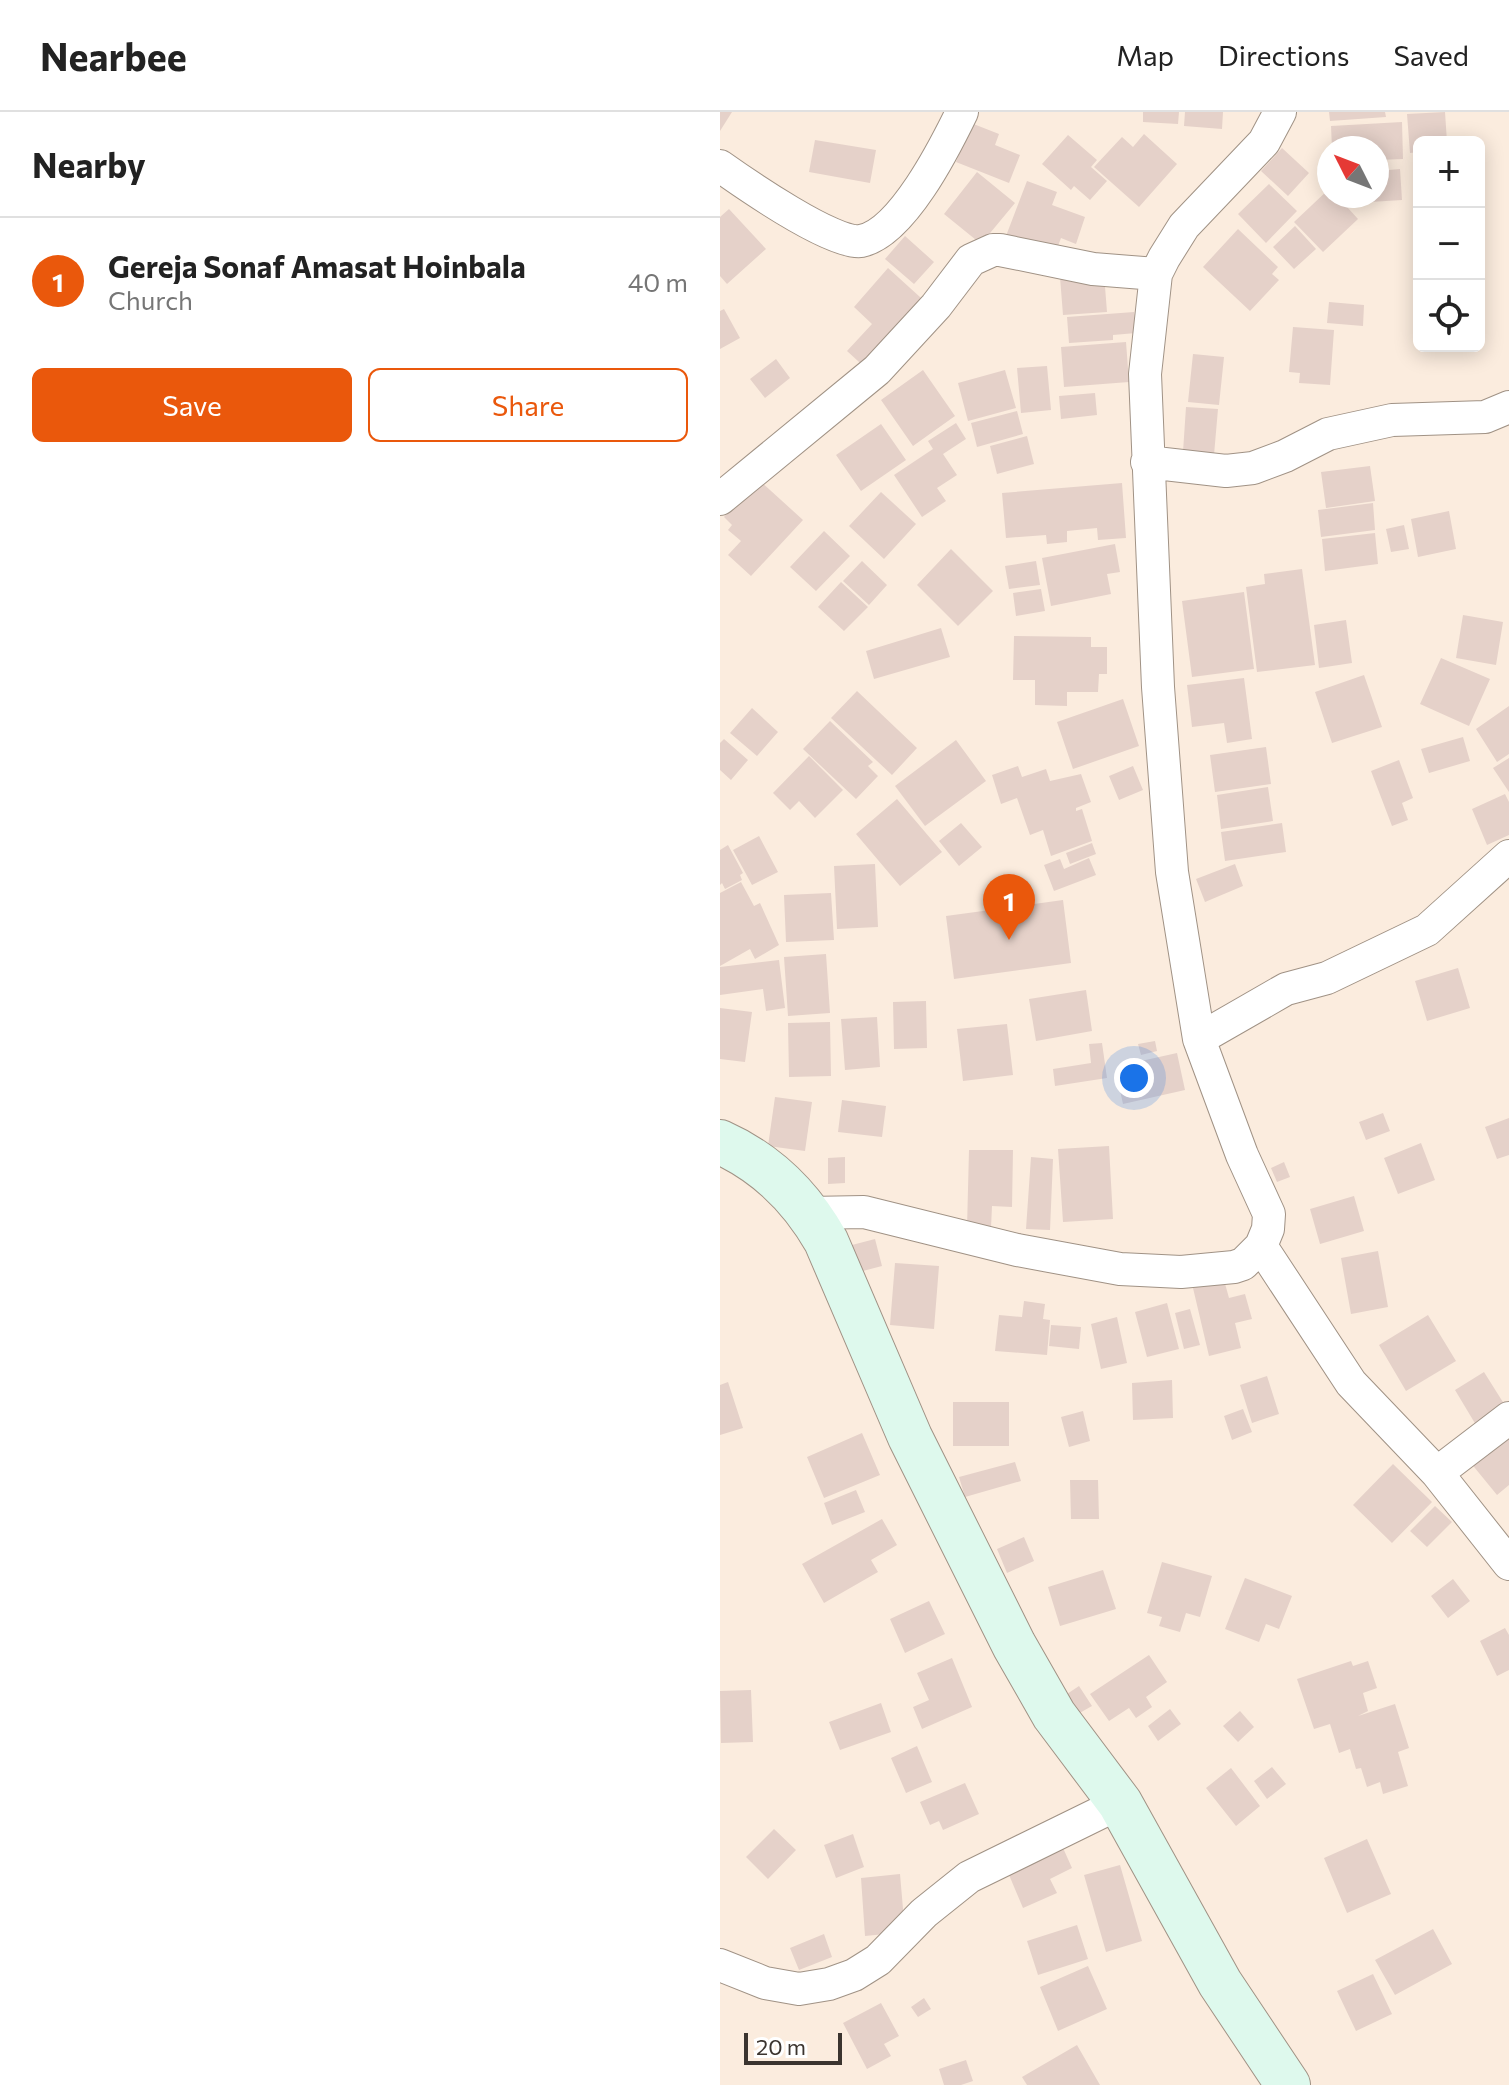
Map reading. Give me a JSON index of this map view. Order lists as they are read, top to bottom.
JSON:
{
  "scale_bar": "20 m",
  "north": "top left",
  "page": {
    "header": "Nearbee",
    "nav": ["Map", "Directions", "Saved"],
    "heading": "Nearby",
    "map_buttons": ["+", "−"],
    "list": [
      {
        "mark": "1",
        "name": "Gereja Sonaf Amasat Hoinbala",
        "note": "Church",
        "value": "40 m"
      }
    ],
    "buttons": ["Save", "Share"],
    "pins": "1",
    "scale": "20 m"
  }
}
